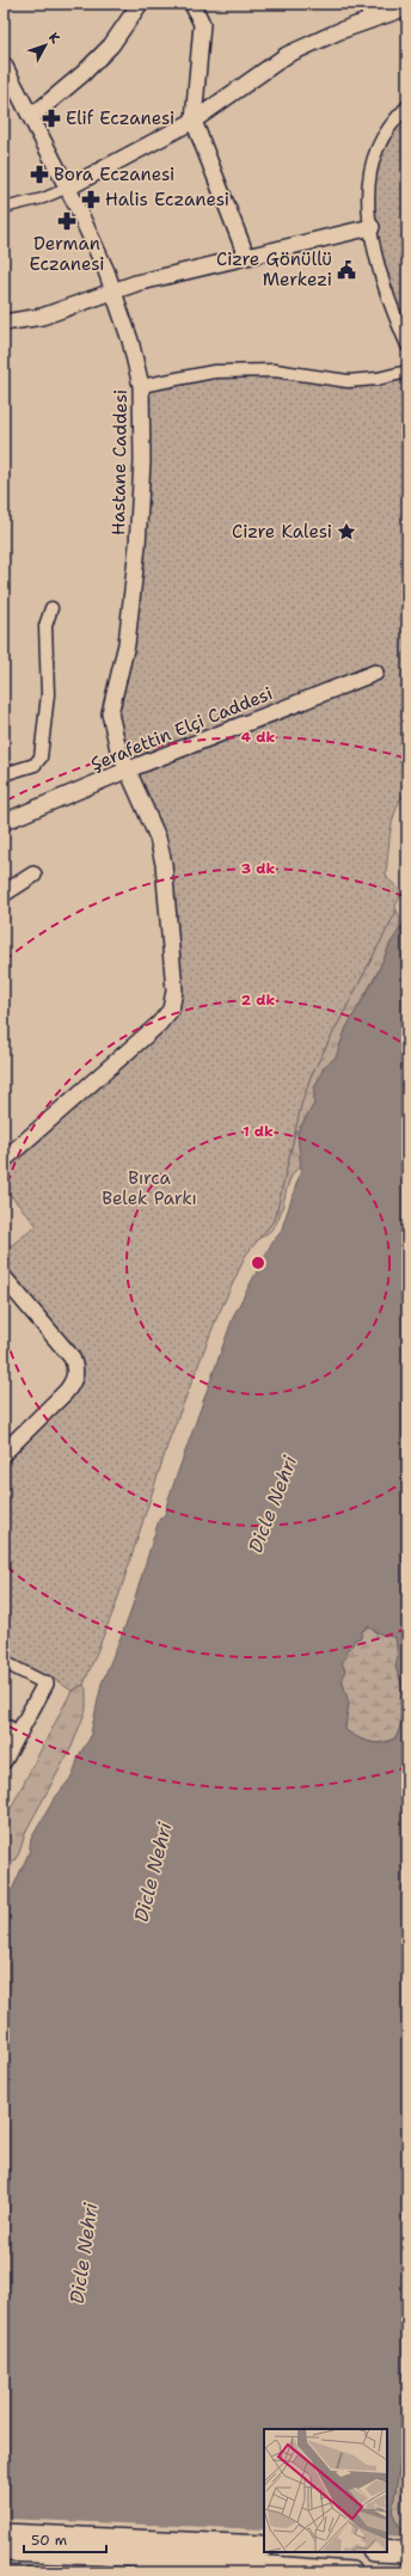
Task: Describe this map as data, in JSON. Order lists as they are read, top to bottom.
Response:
{
  "streets": {
    "street": ["Hastane Caddesi", "Şerafettin Elçi Caddesi"]
  },
  "crossings": [
    ["Hastane Caddesi", "Şerafettin Elçi Caddesi"]
  ],
  "water": ["Dicle Nehri"],
  "parks": ["Bırca Belek Parkı"],
  "places": {
    "pharmacy": [
      "Elif Eczanesi",
      "Bora Eczanesi",
      "Halis Eczanesi",
      "Derman Eczanesi"
    ],
    "public building": ["Cizre Gönüllü Merkezi"],
    "place": ["Cizre Kalesi"]
  },
  "scale_bar": "50 m",
  "north": "top right",
  "rings": [
    "4 dk",
    "3 dk",
    "2 dk",
    "1 dk"
  ]
}
